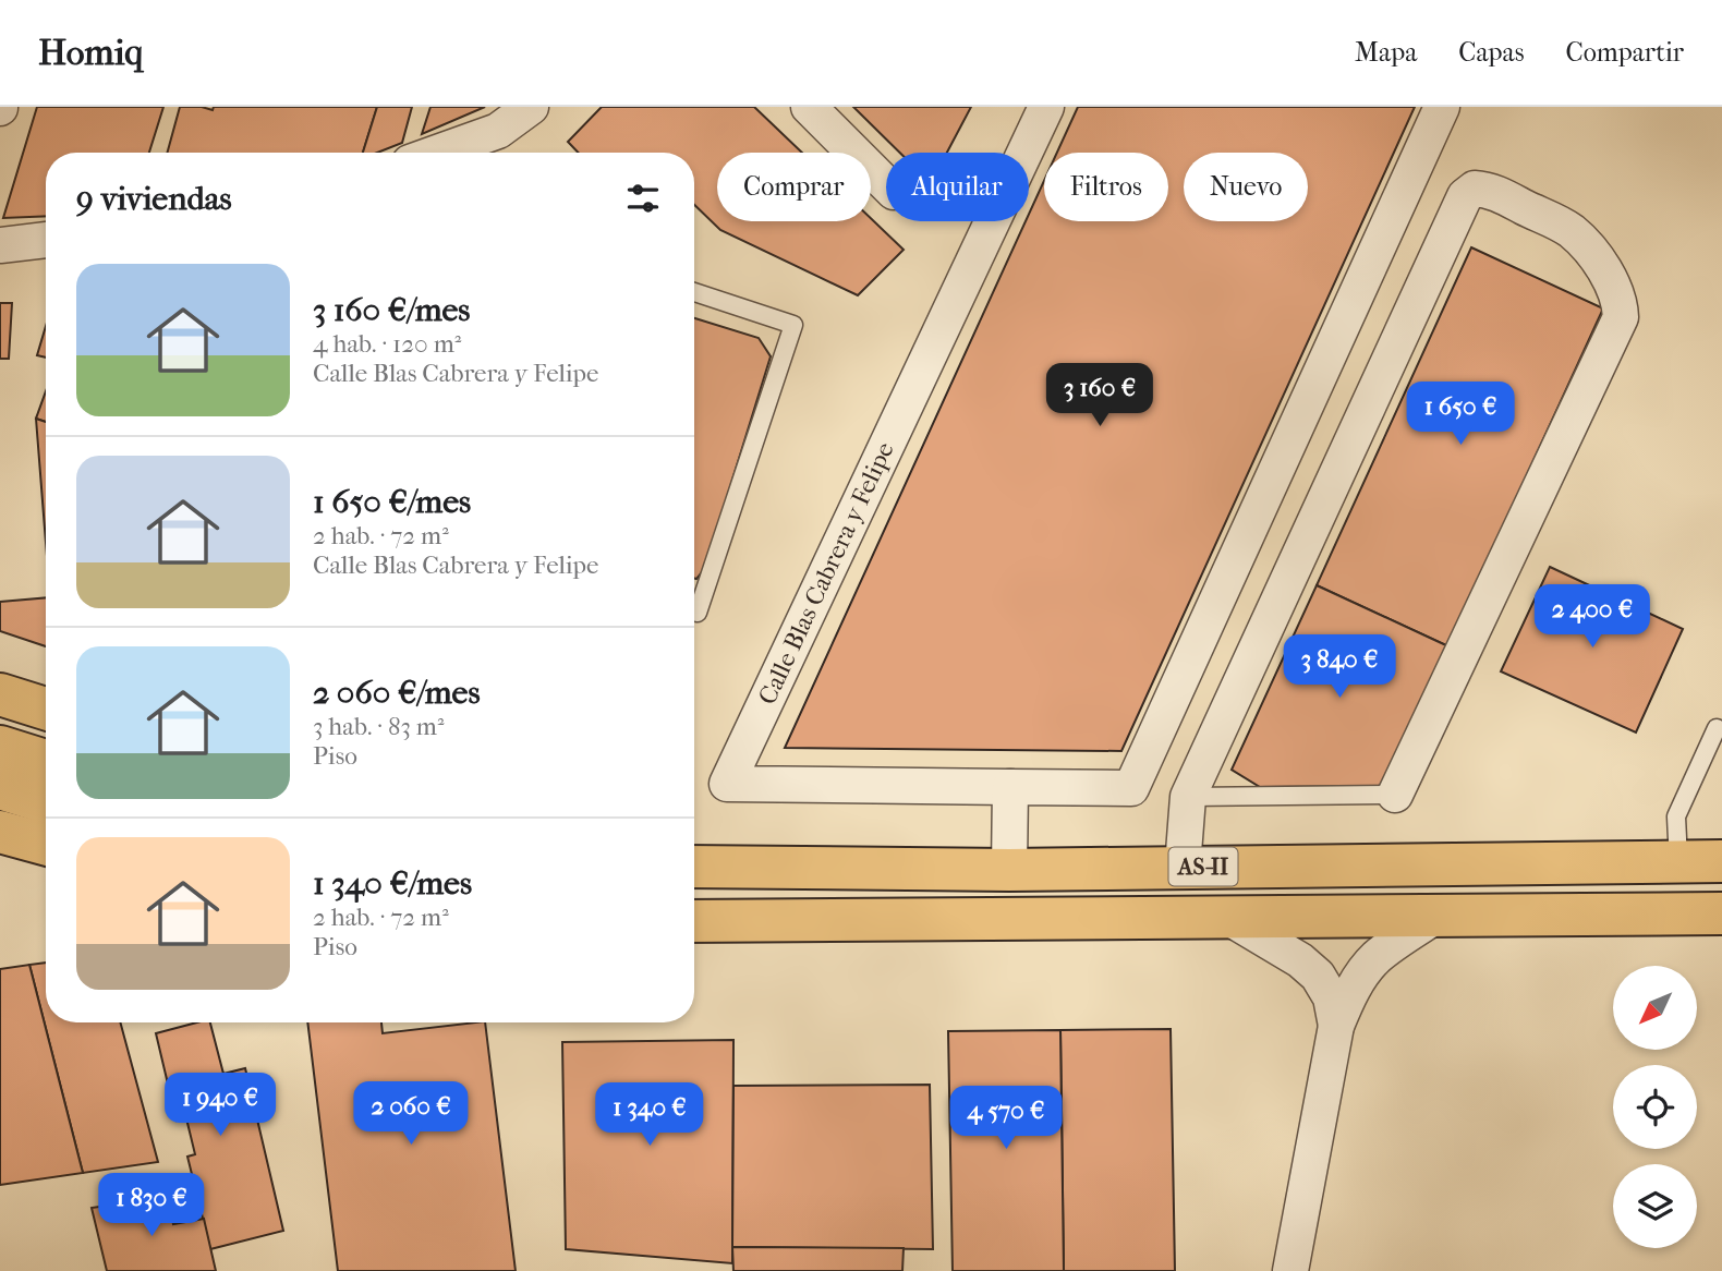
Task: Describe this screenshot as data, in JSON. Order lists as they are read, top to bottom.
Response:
{
  "streets": {
    "highway": ["AS-II"],
    "street": ["Calle Blas Cabrera y Felipe"]
  },
  "north": "bottom left",
  "page": {
    "header": "Homiq",
    "nav": ["Mapa", "Capas", "Compartir"],
    "chip": [
      "Comprar",
      "Alquilar",
      "Filtros",
      "Nuevo"
    ],
    "heading": "9 viviendas",
    "list": [
      {
        "name": "3 160 €/mes",
        "note": "4 hab. · 120 m² · Calle Blas Cabrera y Felipe"
      },
      {
        "name": "1 650 €/mes",
        "note": "2 hab. · 72 m² · Calle Blas Cabrera y Felipe"
      },
      {
        "name": "2 060 €/mes",
        "note": "3 hab. · 83 m² · Piso"
      },
      {
        "name": "1 340 €/mes",
        "note": "2 hab. · 72 m² · Piso"
      }
    ],
    "price": [
      "3 160 €",
      "1 650 €",
      "2 400 €",
      "3 840 €",
      "1 940 €",
      "2 060 €",
      "1 340 €",
      "4 570 €",
      "1 830 €"
    ]
  }
}
